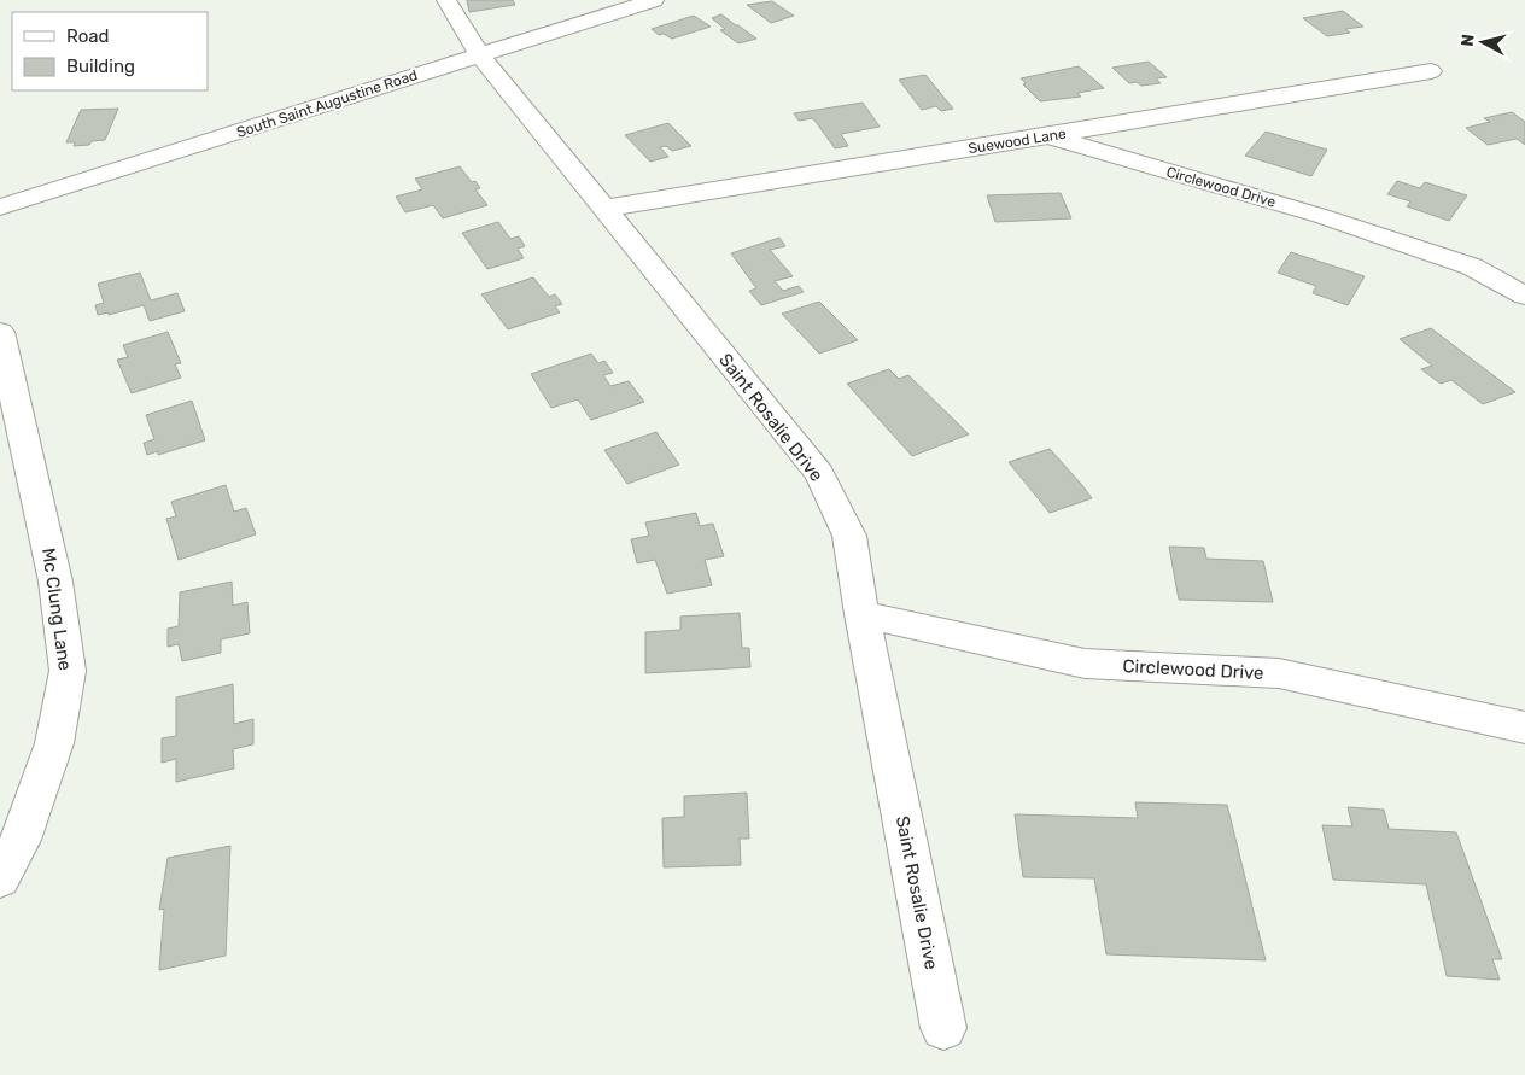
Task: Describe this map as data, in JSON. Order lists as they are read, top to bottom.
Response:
{
  "streets": {
    "street": [
      "South Saint Augustine Road",
      "Suewood Lane",
      "Circlewood Drive",
      "Saint Rosalie Drive",
      "Mc Clung Lane"
    ]
  },
  "crossings": [
    ["South Saint Augustine Road", "Saint Rosalie Drive"],
    ["Suewood Lane", "Circlewood Drive"],
    ["Suewood Lane", "Saint Rosalie Drive"],
    ["Circlewood Drive", "Saint Rosalie Drive"]
  ],
  "legend": ["Road", "Building"],
  "north": "left"
}
